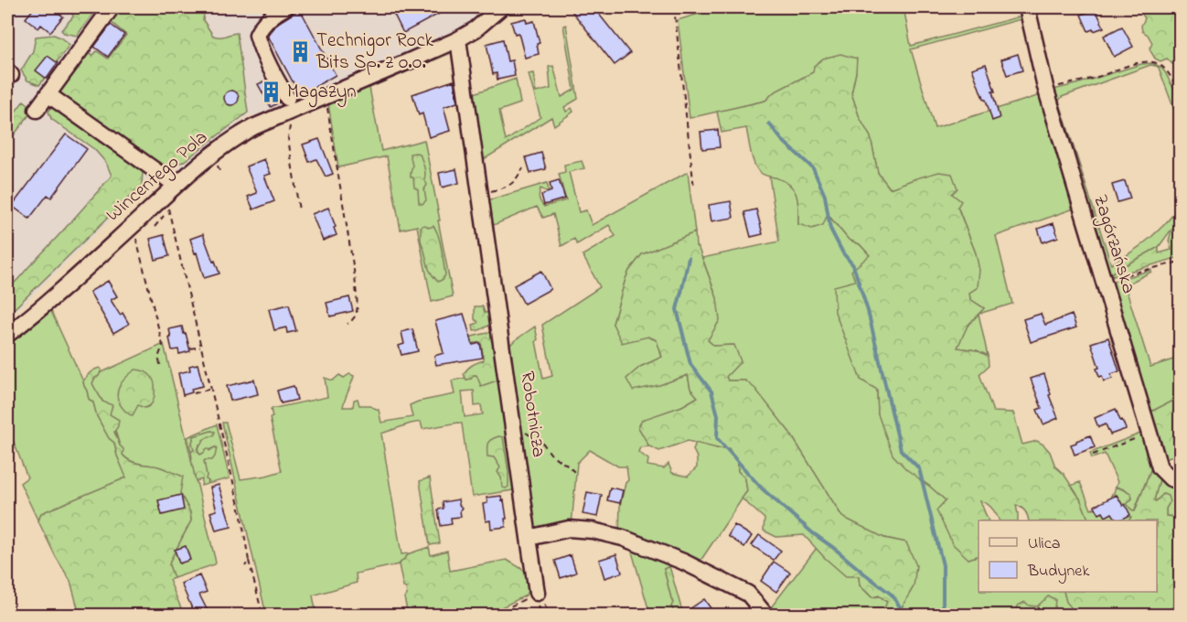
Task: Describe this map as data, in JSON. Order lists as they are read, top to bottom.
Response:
{
  "streets": {
    "street": ["Wincentego Pola", "Zagórzańska", "Robotnicza"]
  },
  "crossings": [
    ["Wincentego Pola", "Robotnicza"]
  ],
  "places": {
    "building": ["Technigor Rock Bits Sp. z o.o.", "Magazyn"]
  },
  "legend": ["Ulica", "Budynek"]
}
